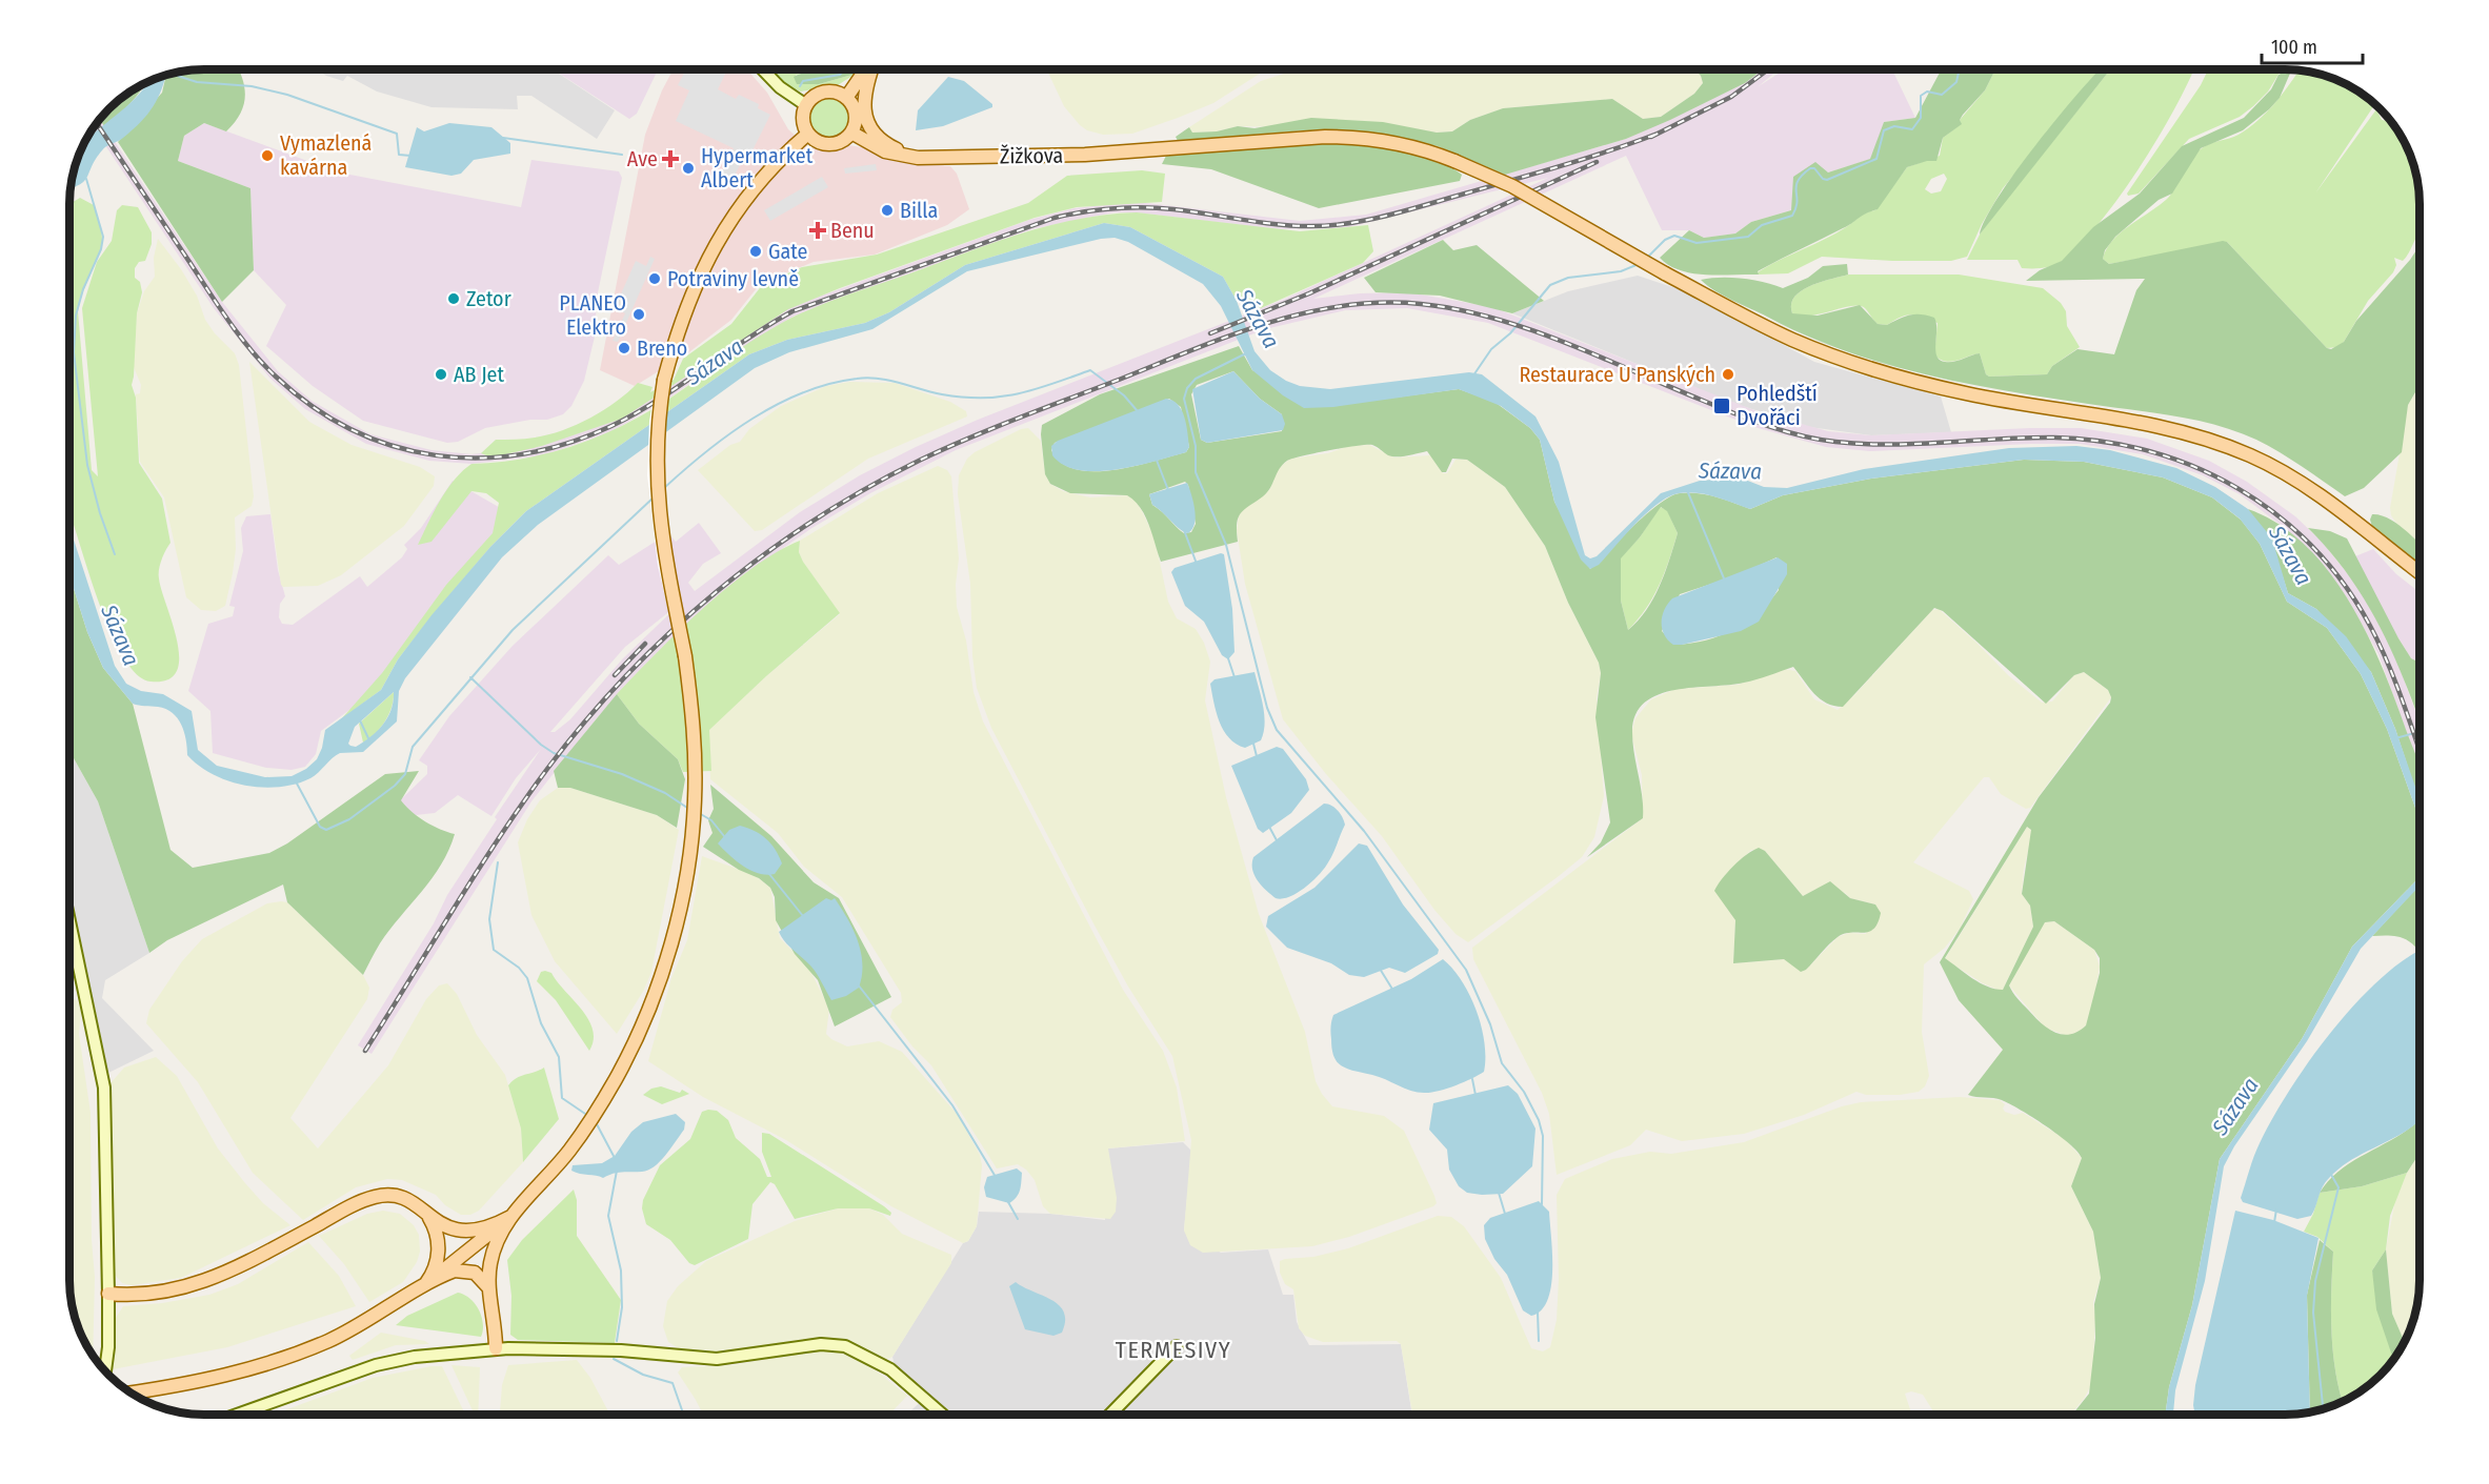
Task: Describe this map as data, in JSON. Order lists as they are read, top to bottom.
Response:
{
  "streets": {
    "main road": ["Žižkova"]
  },
  "districts": ["TERMESIVY"],
  "water": ["Sázava"],
  "places": {
    "other": [
      "Vymazlená kavárna",
      "Hypermarket Albert",
      "Billa",
      "Gate",
      "Potraviny levně",
      "Zetor",
      "PLANEO Elektro",
      "Breno",
      "AB Jet",
      "Restaurace U Panských"
    ],
    "health": ["Ave", "Benu"],
    "transit": ["Pohledští Dvořáci"]
  },
  "scale_bar": "100 m"
}
